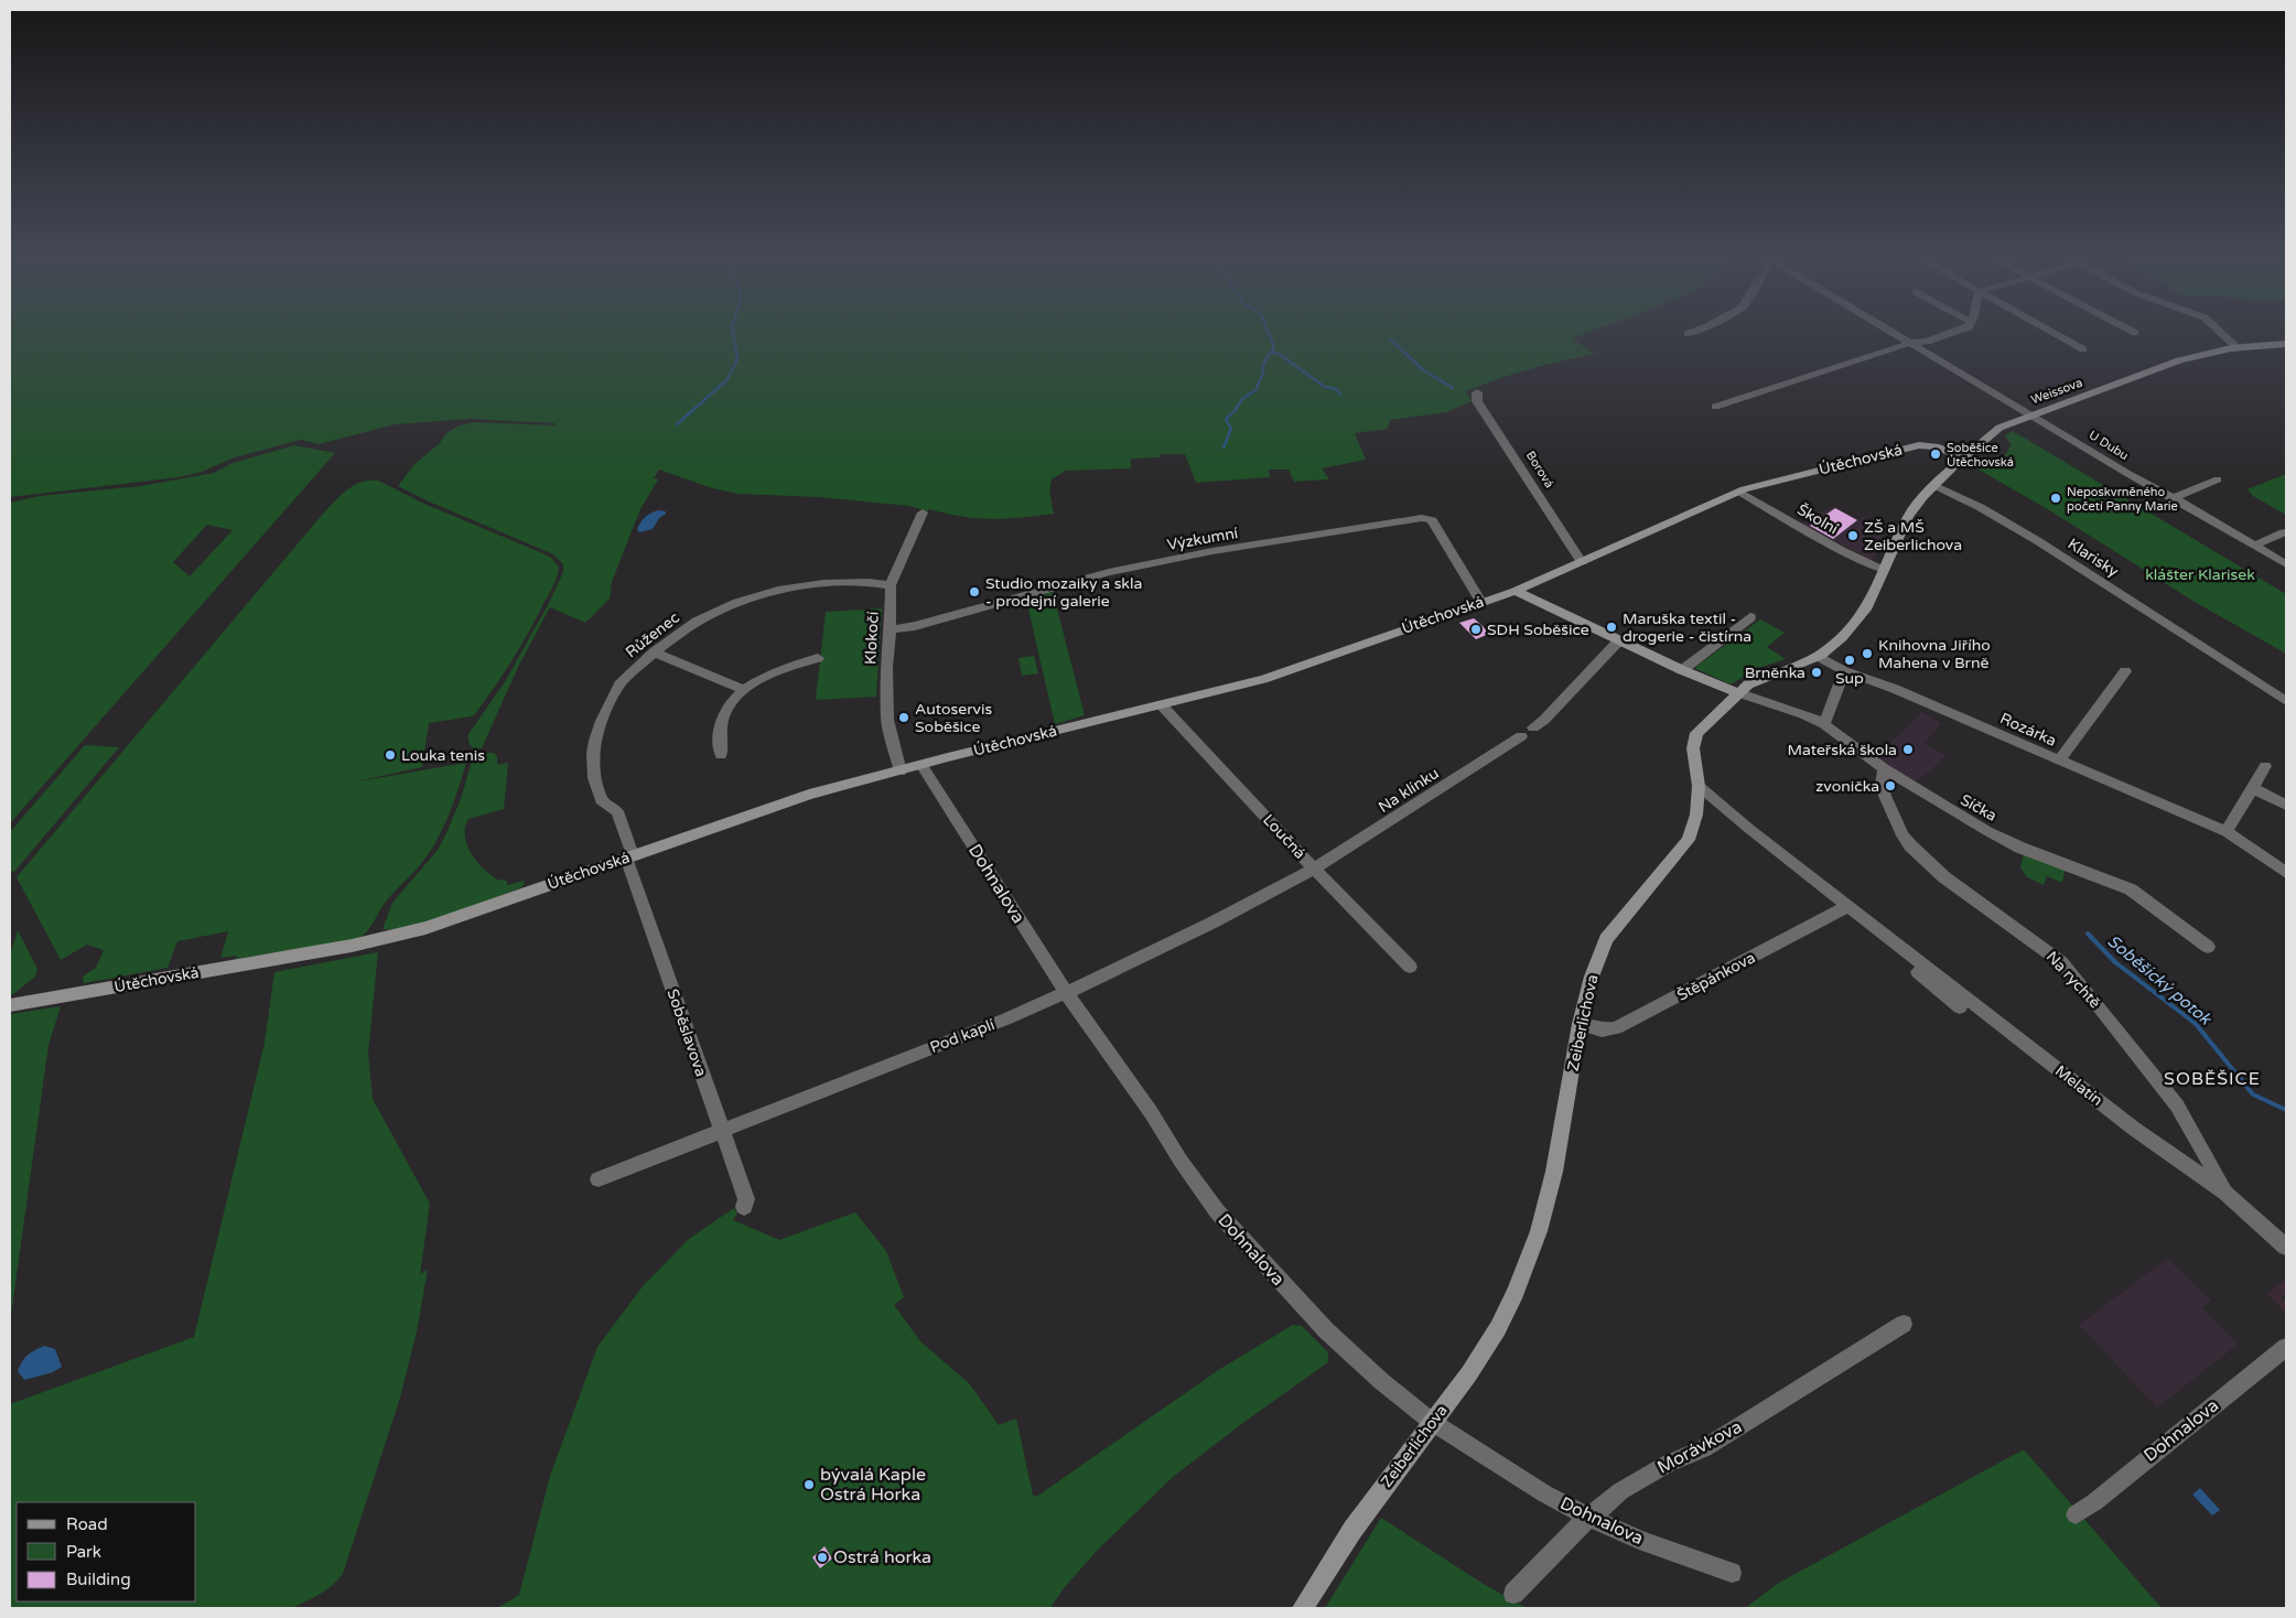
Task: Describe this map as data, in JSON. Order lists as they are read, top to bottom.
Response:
{
  "streets": {
    "street": [
      "Weissova",
      "U Dubu",
      "Útěchovská",
      "Borová",
      "Školní",
      "Výzkumní",
      "Klarisky",
      "Růženec",
      "Klokočí",
      "Rozárka",
      "Na klínku",
      "Síčka",
      "Loučná",
      "Dohnalova",
      "Štěpánkova",
      "Na rychtě",
      "Zeiberlichova",
      "Soběslavova",
      "Pod kaplí",
      "Melatín",
      "Morávkova"
    ]
  },
  "crossings": [
    ["Weissova", "U Dubu"],
    ["Weissova", "Zeiberlichova"],
    ["Útěchovská", "Borová"],
    ["Útěchovská", "Školní"],
    ["Útěchovská", "Výzkumní"],
    ["Útěchovská", "Růženec"],
    ["Útěchovská", "Klokočí"],
    ["Útěchovská", "Loučná"],
    ["Útěchovská", "Dohnalova"],
    ["Útěchovská", "Zeiberlichova"],
    ["Útěchovská", "Soběslavova"],
    ["Školní", "Zeiberlichova"],
    ["Výzkumní", "Klokočí"],
    ["Klarisky", "Zeiberlichova"],
    ["Růženec", "Klokočí"],
    ["Růženec", "Soběslavova"],
    ["Rozárka", "Zeiberlichova"],
    ["Na klínku", "Loučná"],
    ["Na klínku", "Pod kaplí"],
    ["Síčka", "Na rychtě"],
    ["Síčka", "Zeiberlichova"],
    ["Loučná", "Pod kaplí"],
    ["Dohnalova", "Zeiberlichova"],
    ["Dohnalova", "Pod kaplí"],
    ["Dohnalova", "Morávkova"],
    ["Štěpánkova", "Zeiberlichova"],
    ["Štěpánkova", "Melatín"],
    ["Na rychtě", "Melatín"],
    ["Zeiberlichova", "Melatín"],
    ["Soběslavova", "Pod kaplí"]
  ],
  "districts": ["SOBĚŠICE"],
  "water": ["Soběšický potok"],
  "parks": ["klášter Klarisek"],
  "places": [
    "Soběšice Útěchovská",
    "Neposkvrněného početí Panny Marie",
    "ZŠ a MŠ Zeiberlichova",
    "Studio mozaiky a skla - prodejní galerie",
    "Maruška textil - drogerie - čistírna",
    "SDH Soběšice",
    "Knihovna Jiřího Mahena v Brně",
    "Sup",
    "Brněnka",
    "Autoservis Soběšice",
    "Mateřská škola",
    "Louka tenis",
    "zvonička",
    "bývalá Kaple Ostrá Horka",
    "Ostrá horka"
  ],
  "legend": ["Road", "Park", "Building"]
}
